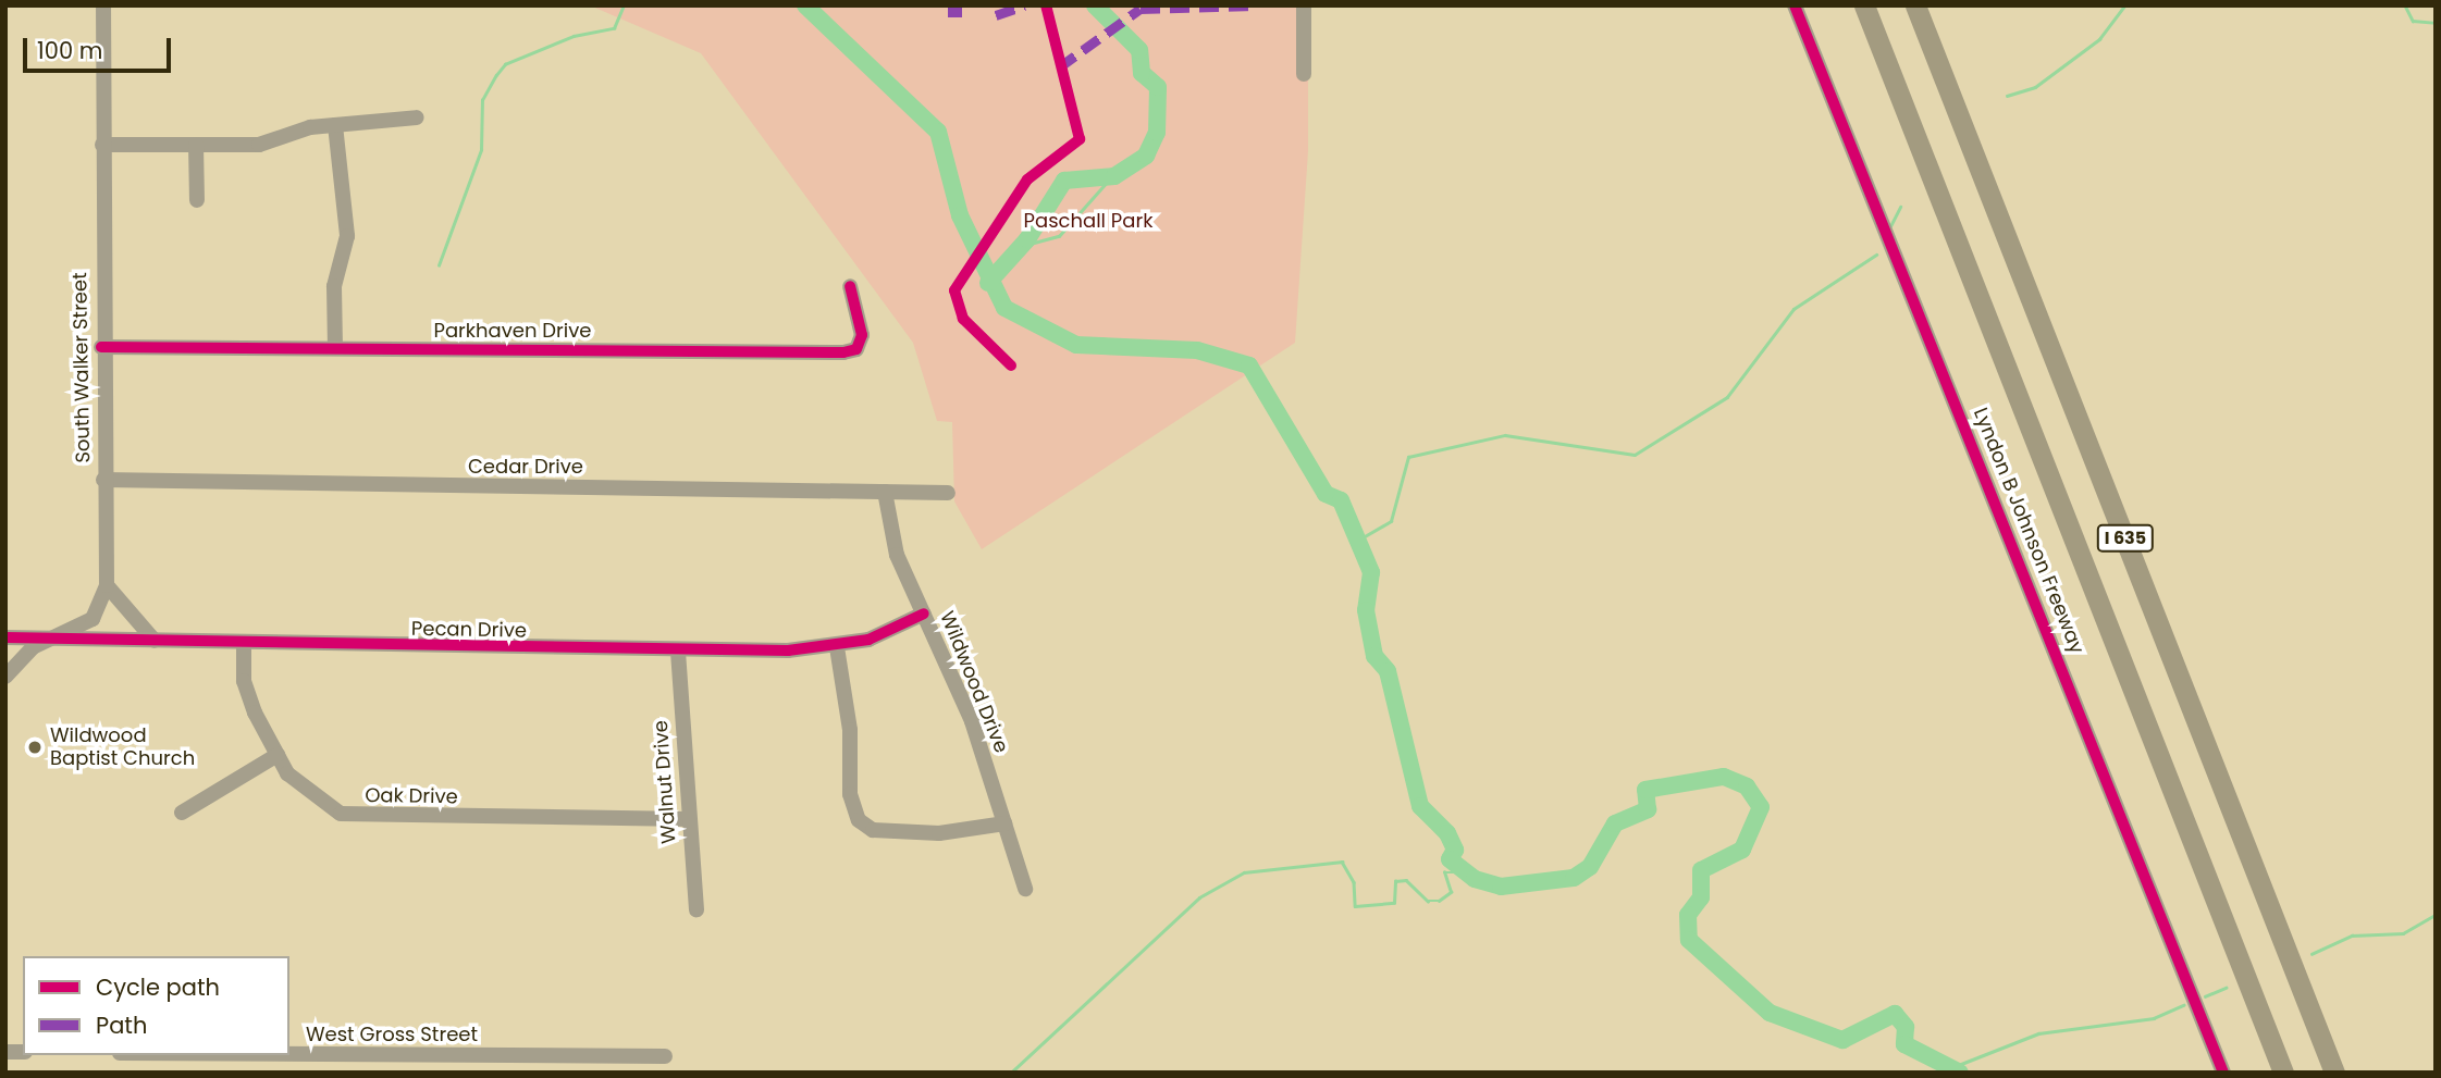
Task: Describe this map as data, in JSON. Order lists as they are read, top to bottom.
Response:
{
  "streets": {
    "highway": ["Lyndon B Johnson Freeway", "I 635"],
    "street": [
      "Parkhaven Drive",
      "South Walker Street",
      "Cedar Drive",
      "Pecan Drive",
      "Wildwood Drive",
      "Walnut Drive",
      "Oak Drive",
      "West Gross Street"
    ]
  },
  "crossings": [
    ["Parkhaven Drive", "South Walker Street"],
    ["South Walker Street", "Cedar Drive"],
    ["South Walker Street", "Pecan Drive"],
    ["Cedar Drive", "Wildwood Drive"],
    ["Pecan Drive", "Wildwood Drive"],
    ["Pecan Drive", "Walnut Drive"],
    ["Pecan Drive", "Oak Drive"],
    ["Walnut Drive", "Oak Drive"]
  ],
  "parks": ["Paschall Park"],
  "places": ["Wildwood Baptist Church"],
  "legend": ["Cycle path", "Path"],
  "scale_bar": "100 m"
}
